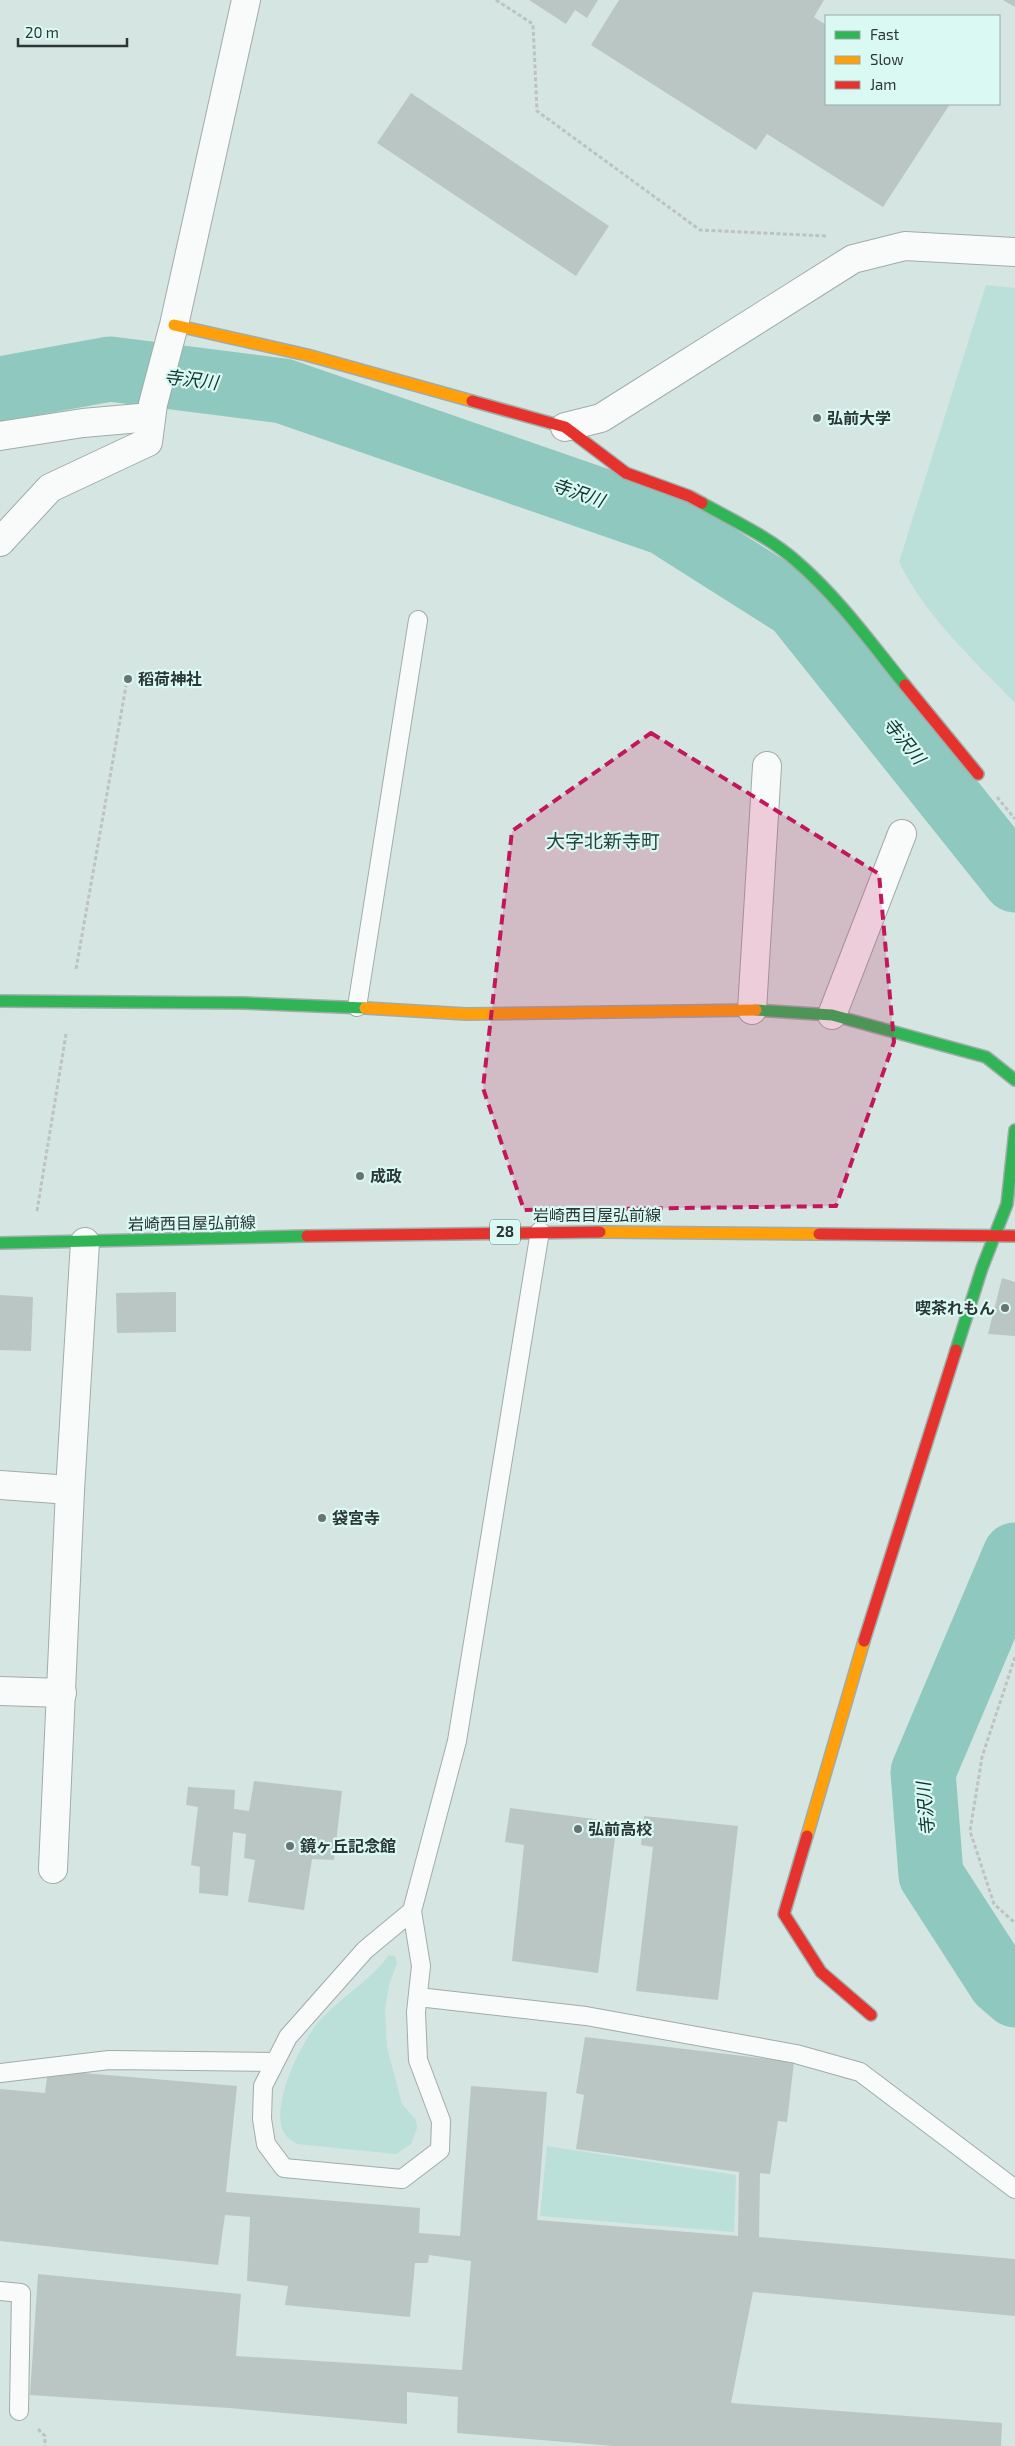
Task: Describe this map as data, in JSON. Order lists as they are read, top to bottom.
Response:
{
  "streets": {
    "street": ["岩崎西目屋弘前線", "28"]
  },
  "districts": ["大字北新寺町"],
  "water": ["寺沢川"],
  "places": [
    "弘前大学",
    "稻荷神社",
    "成政",
    "喫茶れもん",
    "袋宮寺",
    "弘前高校",
    "鏡ヶ丘記念館"
  ],
  "legend": ["Fast", "Slow", "Jam"],
  "scale_bar": "20 m"
}
